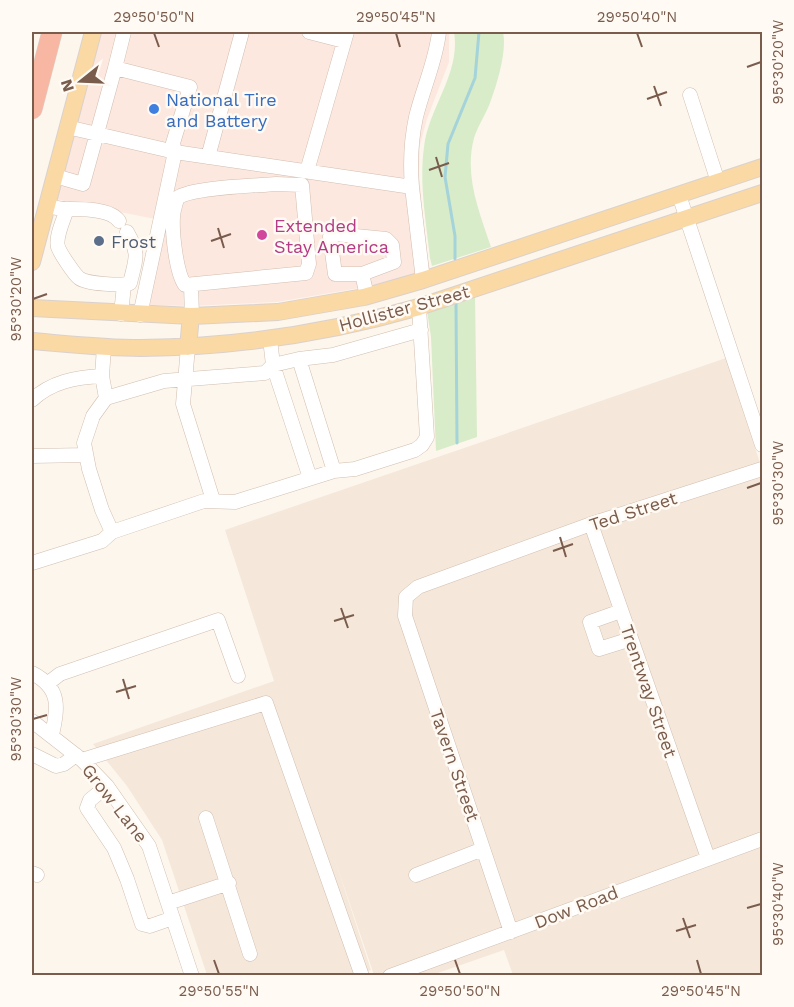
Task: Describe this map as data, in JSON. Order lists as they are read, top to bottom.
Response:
{
  "streets": {
    "main road": ["Hollister Street"],
    "street": [
      "Ted Street",
      "Trentway Street",
      "Tavern Street",
      "Grow Lane",
      "Dow Road"
    ]
  },
  "crossings": [
    ["Ted Street", "Trentway Street"],
    ["Ted Street", "Tavern Street"],
    ["Trentway Street", "Dow Road"],
    ["Tavern Street", "Dow Road"]
  ],
  "places": ["National Tire and Battery", "Extended Stay America", "Frost"],
  "north": "left",
  "coordinates": [
    "29°50'50\"N",
    "29°50'45\"N",
    "29°50'40\"N",
    "95°30'20\"W",
    "95°30'30\"W",
    "95°30'40\"W",
    "29°50'55\"N"
  ]
}
